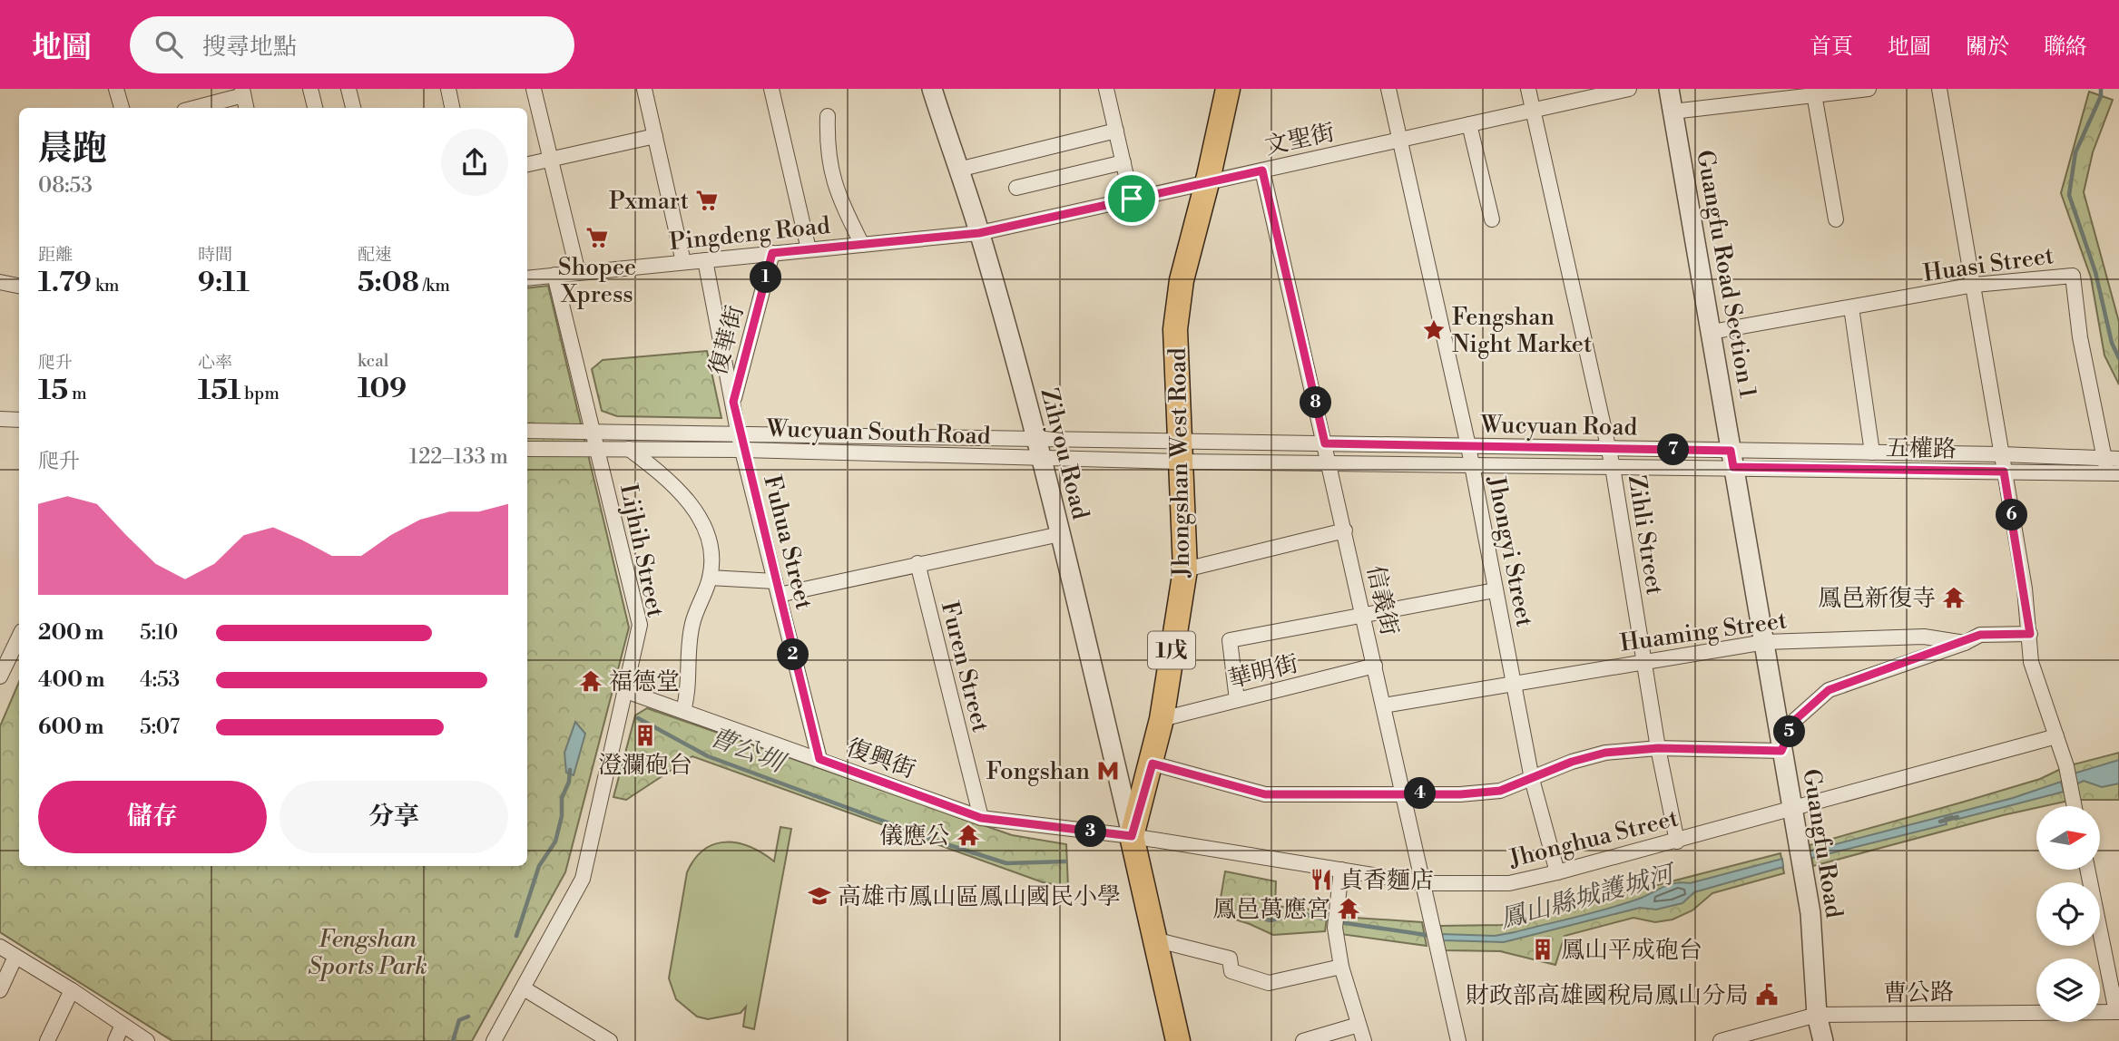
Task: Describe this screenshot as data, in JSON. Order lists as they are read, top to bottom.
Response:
{
  "streets": {
    "main road": ["Jhongshan West Road", "1戊"],
    "street": [
      "文聖街",
      "Pingdeng Road",
      "Huasi Street",
      "Guangfu Road Section 1",
      "復華街",
      "Wucyuan Road",
      "Wucyuan South Road",
      "五權路",
      "Zihyou Road",
      "Zihli Street",
      "Fuhua Street",
      "Lijhih Street",
      "Jhongyi Street",
      "信義街",
      "Huaming Street",
      "Furen Street",
      "華明街",
      "復興街",
      "Jhonghua Street",
      "Guangfu Road",
      "曹公路"
    ]
  },
  "crossings": [
    ["文聖街", "Pingdeng Road"],
    ["文聖街", "Zihyou Road"],
    ["文聖街", "Jhongshan West Road"],
    ["文聖街", "Zihli Street"],
    ["文聖街", "Jhongyi Street"],
    ["文聖街", "信義街"],
    ["Pingdeng Road", "復華街"],
    ["Pingdeng Road", "Zihyou Road"],
    ["Pingdeng Road", "Fuhua Street"],
    ["Pingdeng Road", "Lijhih Street"],
    ["Huasi Street", "Guangfu Road Section 1"],
    ["Huasi Street", "Wucyuan Road"],
    ["Huasi Street", "五權路"],
    ["Guangfu Road Section 1", "Wucyuan Road"],
    ["Guangfu Road Section 1", "五權路"],
    ["Guangfu Road Section 1", "Guangfu Road"],
    ["復華街", "Fuhua Street"],
    ["Wucyuan Road", "Wucyuan South Road"],
    ["Wucyuan Road", "五權路"],
    ["Wucyuan Road", "Zihyou Road"],
    ["Wucyuan Road", "Jhongshan West Road"],
    ["Wucyuan Road", "Zihli Street"],
    ["Wucyuan Road", "Jhongyi Street"],
    ["Wucyuan Road", "信義街"],
    ["Wucyuan Road", "Guangfu Road"],
    ["Wucyuan South Road", "Zihyou Road"],
    ["Wucyuan South Road", "Fuhua Street"],
    ["Wucyuan South Road", "Lijhih Street"],
    ["五權路", "Guangfu Road"],
    ["Zihyou Road", "Jhongshan West Road"],
    ["Zihyou Road", "1戊"],
    ["Zihyou Road", "復興街"],
    ["Zihyou Road", "Jhonghua Street"],
    ["Jhongshan West Road", "1戊"],
    ["Jhongshan West Road", "華明街"],
    ["Jhongshan West Road", "復興街"],
    ["Jhongshan West Road", "Jhonghua Street"],
    ["Zihli Street", "Huaming Street"],
    ["Zihli Street", "Jhonghua Street"],
    ["Fuhua Street", "復興街"],
    ["Lijhih Street", "復興街"],
    ["Jhongyi Street", "Huaming Street"],
    ["Jhongyi Street", "Jhonghua Street"],
    ["信義街", "Huaming Street"],
    ["信義街", "華明街"],
    ["信義街", "Jhonghua Street"],
    ["Huaming Street", "Guangfu Road"],
    ["1戊", "復興街"],
    ["1戊", "Jhonghua Street"],
    ["Furen Street", "復興街"],
    ["復興街", "Jhonghua Street"],
    ["Jhonghua Street", "Guangfu Road"],
    ["Guangfu Road", "曹公路"]
  ],
  "water": ["曹公圳", "鳳山縣城護城河"],
  "parks": ["Fengshan Sports Park"],
  "places": {
    "supermarket": ["Pxmart", "Shopee Xpress"],
    "place": ["Fengshan Night Market"],
    "temple": [
      "鳳邑新復寺",
      "福德堂",
      "儀應公",
      "鳳邑萬應宮"
    ],
    "building": ["澄瀾砲台", "鳳山平成砲台"],
    "metro station": ["Fongshan"],
    "restaurant": ["貞香麵店"],
    "school or university": ["高雄市鳳山區鳳山國民小學"],
    "public building": ["財政部高雄國稅局鳳山分局"]
  },
  "north": "right",
  "page": {
    "header": "地圖",
    "search": "搜尋地點",
    "nav": [
      "首頁",
      "地圖",
      "關於",
      "聯絡"
    ],
    "heading": ["晨跑", "08:53"],
    "stats": [
      ["距離", "1.79 km"],
      ["時間", "9:11"],
      ["配速", "5:08 /km"],
      ["爬升", "15 m"],
      ["心率", "151 bpm"],
      ["kcal", "109"]
    ],
    "pins": [
      "1",
      "8",
      "7",
      "6",
      "2",
      "5",
      "4",
      "3"
    ],
    "chart": ["爬升", "122–133 m"],
    "list": [
      {
        "name": "200 m",
        "note": "5:10"
      },
      {
        "name": "400 m",
        "note": "4:53"
      },
      {
        "name": "600 m",
        "note": "5:07"
      }
    ],
    "buttons": ["儲存", "分享"]
  }
}
